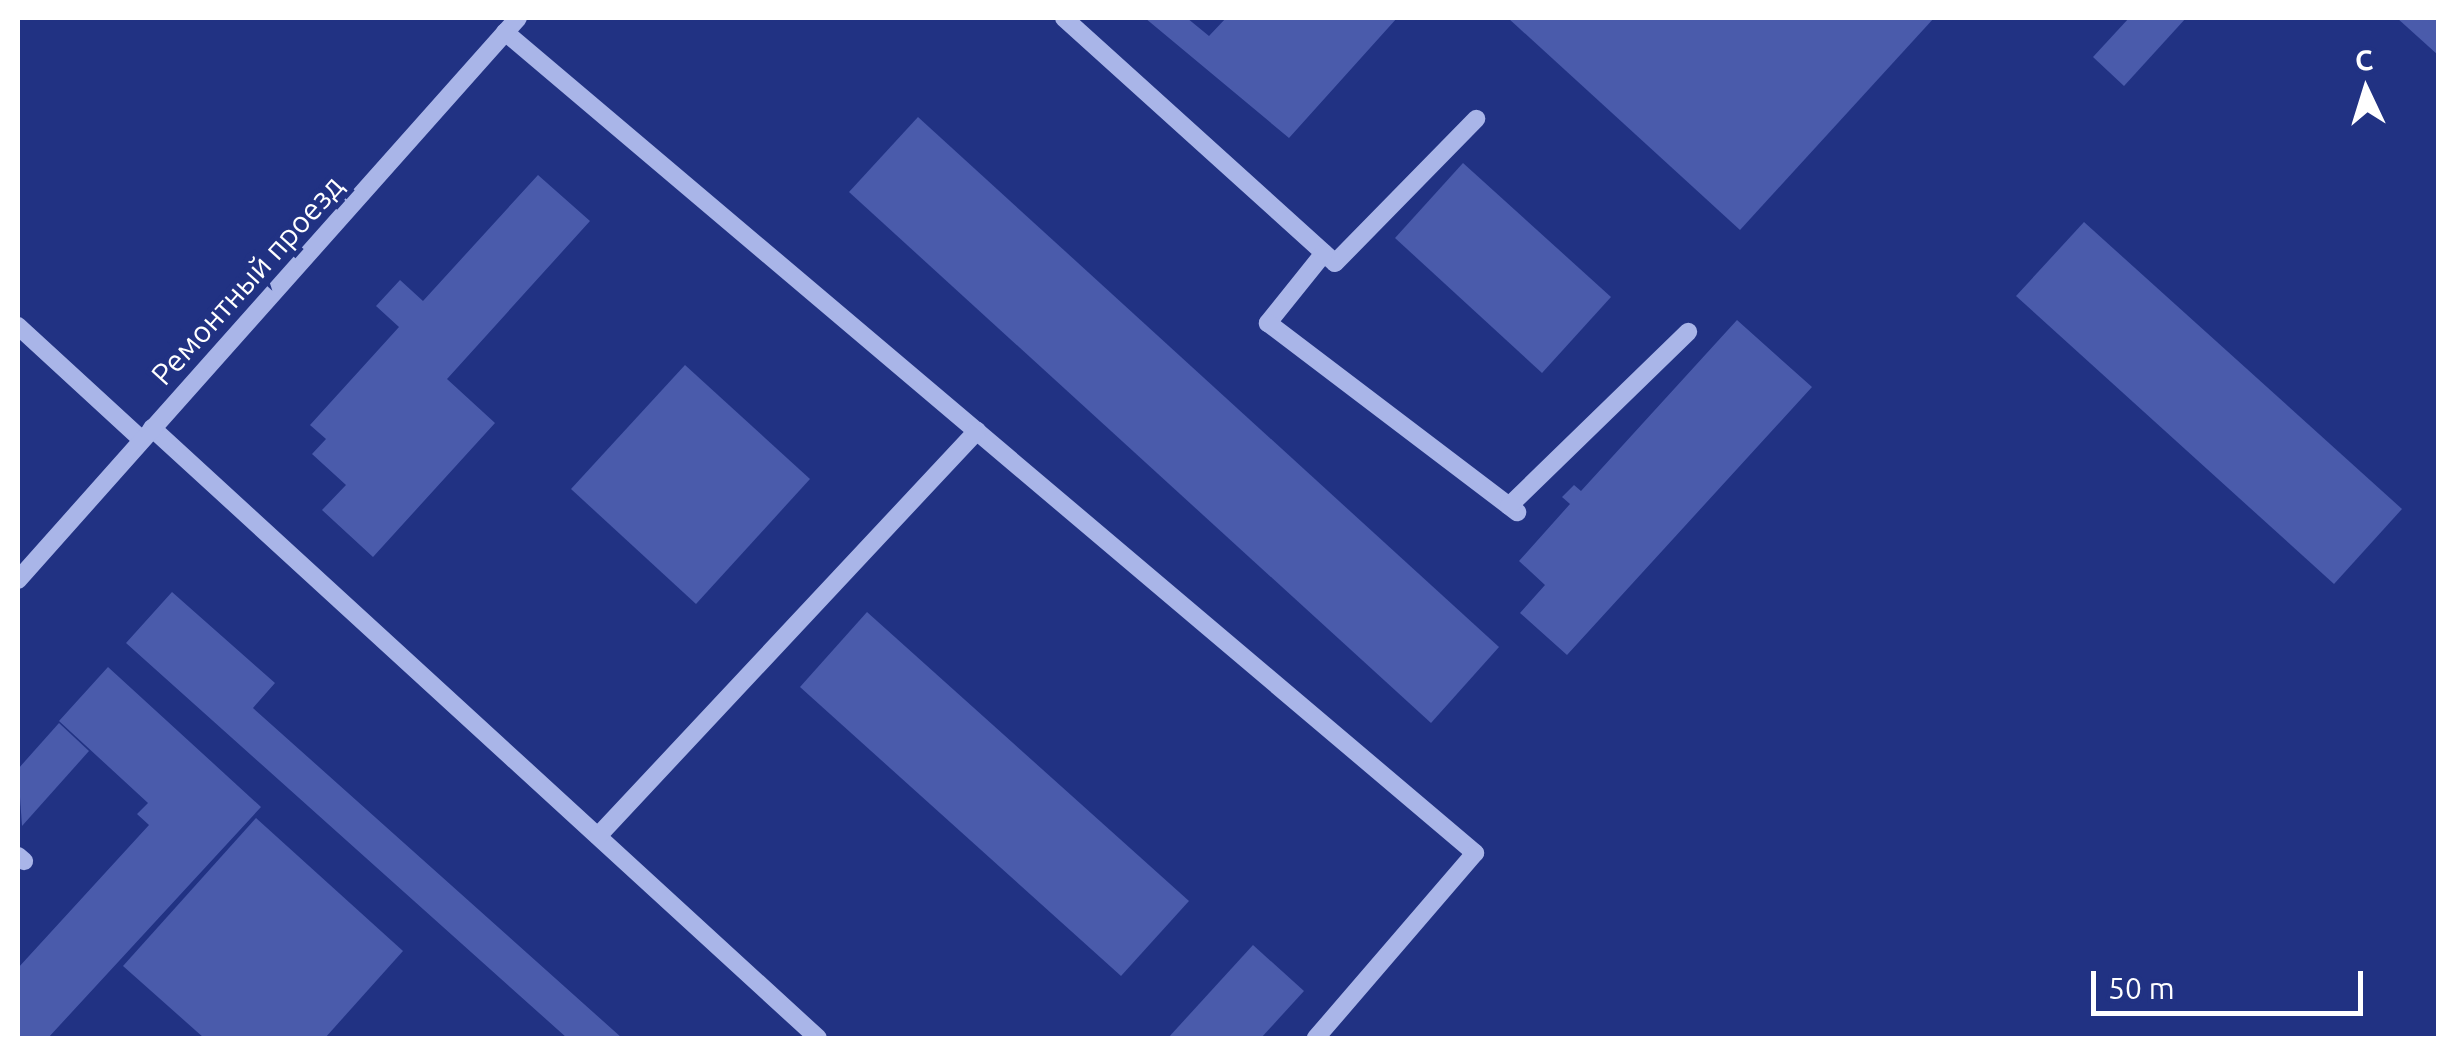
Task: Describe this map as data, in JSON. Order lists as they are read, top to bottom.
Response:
{
  "streets": {
    "street": ["Ремонтный проезд"]
  },
  "scale_bar": "50 m",
  "north": "top"
}
